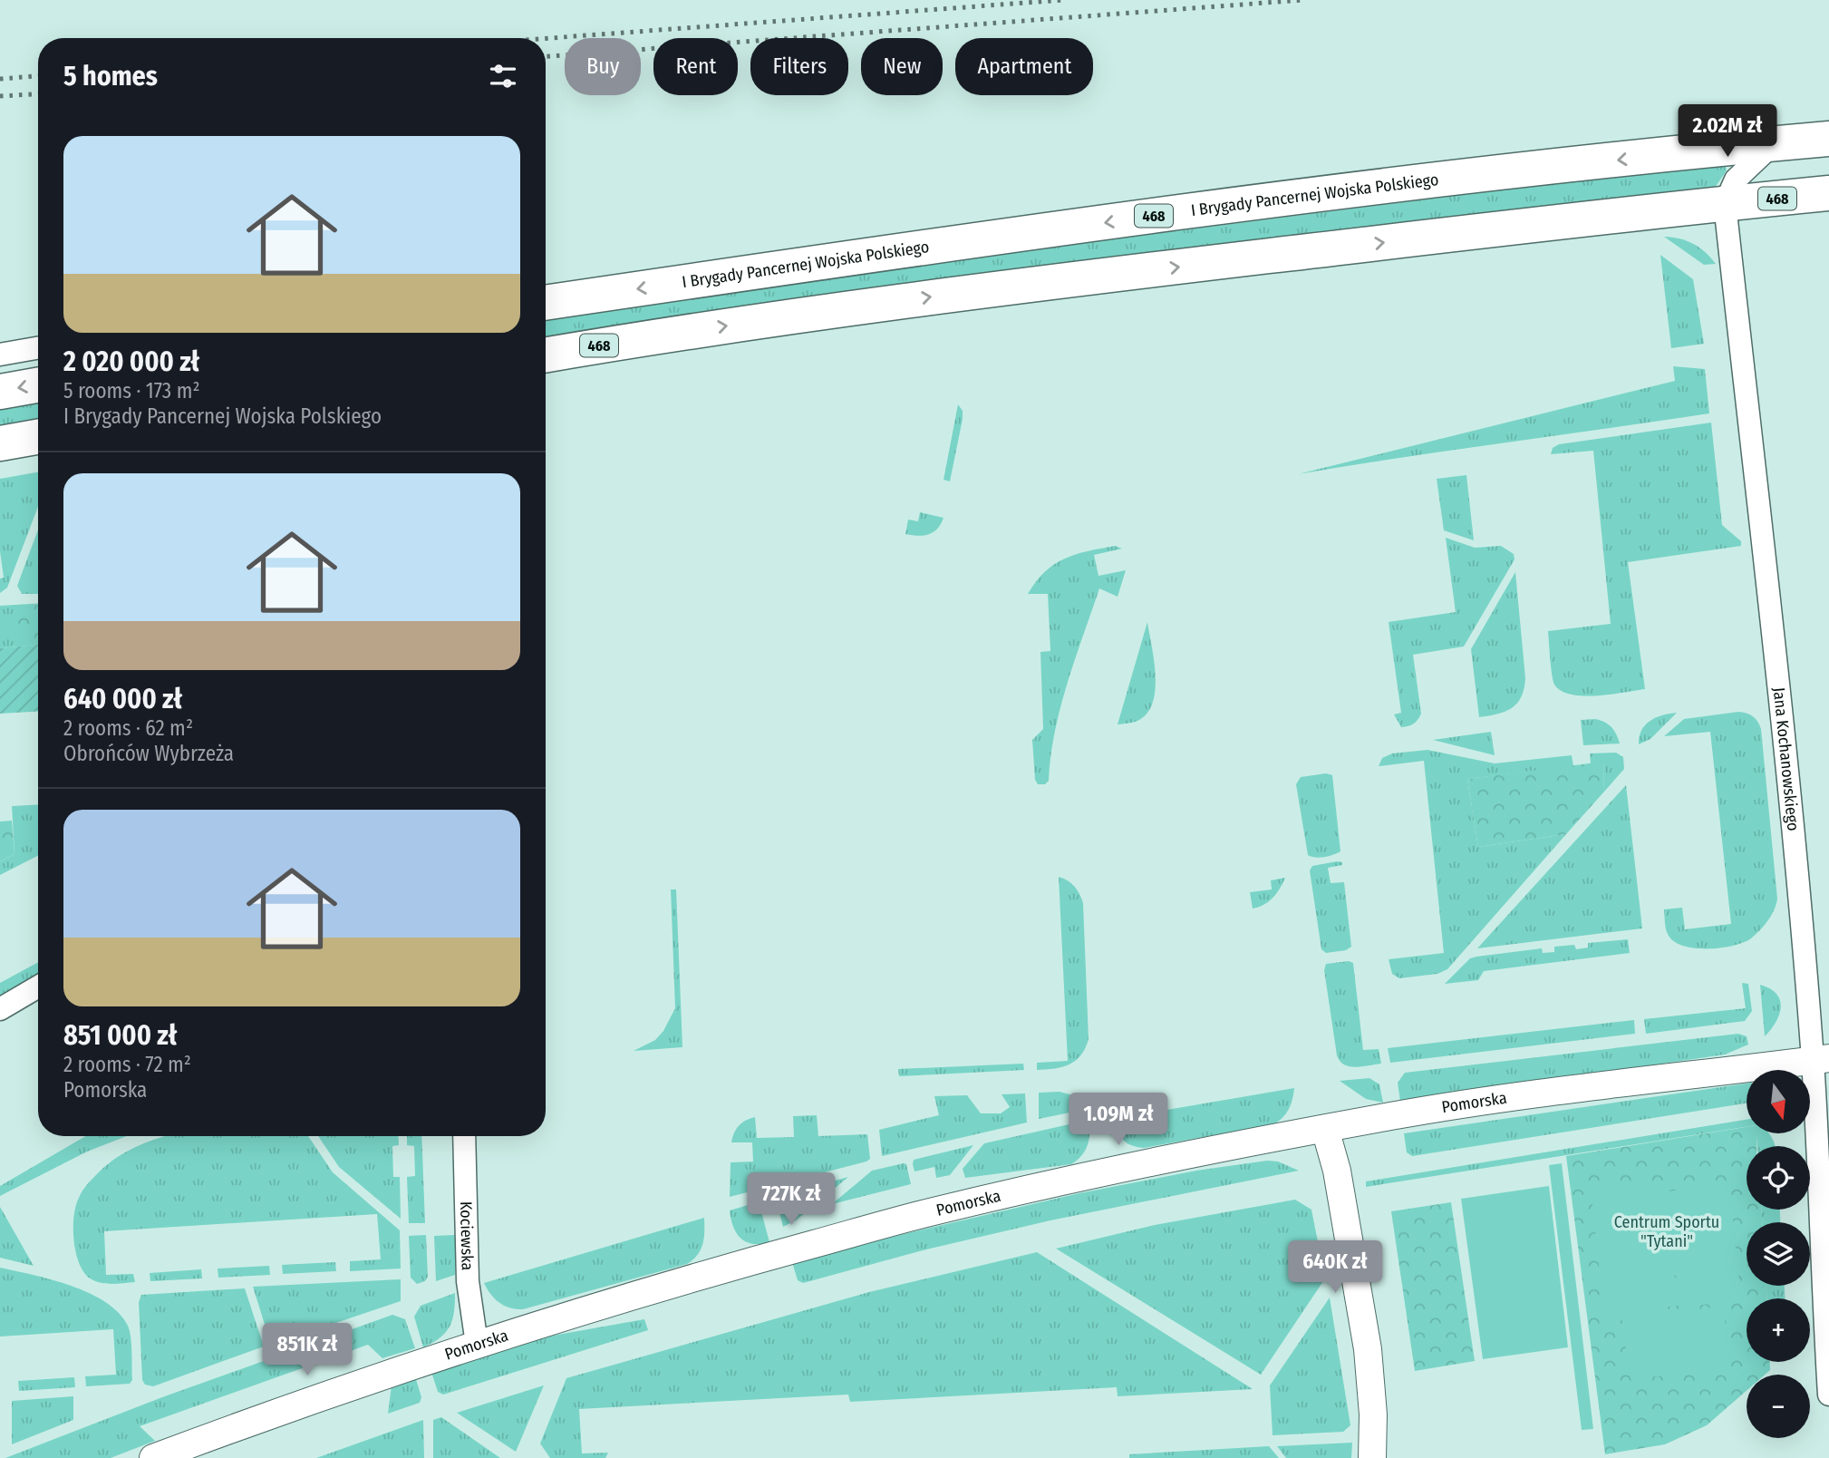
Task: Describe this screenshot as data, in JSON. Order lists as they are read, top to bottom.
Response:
{
  "streets": {
    "main road": ["I Brygady Pancernej Wojska Polskiego", "468"],
    "street": ["Jana Kochanowskiego", "Pomorska", "Kociewska"]
  },
  "crossings": [
    ["468", "Jana Kochanowskiego"],
    ["Jana Kochanowskiego", "Pomorska"],
    ["Pomorska", "Kociewska"]
  ],
  "parks": ["Centrum Sportu \"Tytani\""],
  "north": "bottom",
  "page": {
    "chip": [
      "Buy",
      "Rent",
      "Filters",
      "New",
      "Apartment"
    ],
    "heading": "5 homes",
    "price": [
      "2.02M zł",
      "1.09M zł",
      "727K zł",
      "640K zł",
      "851K zł"
    ],
    "list": [
      {
        "name": "2 020 000 zł",
        "note": "5 rooms · 173 m² · I Brygady Pancernej Wojska Polskiego"
      },
      {
        "name": "640 000 zł",
        "note": "2 rooms · 62 m² · Obrońców Wybrzeża"
      },
      {
        "name": "851 000 zł",
        "note": "2 rooms · 72 m² · Pomorska"
      }
    ],
    "map_buttons": ["+", "−"]
  }
}
